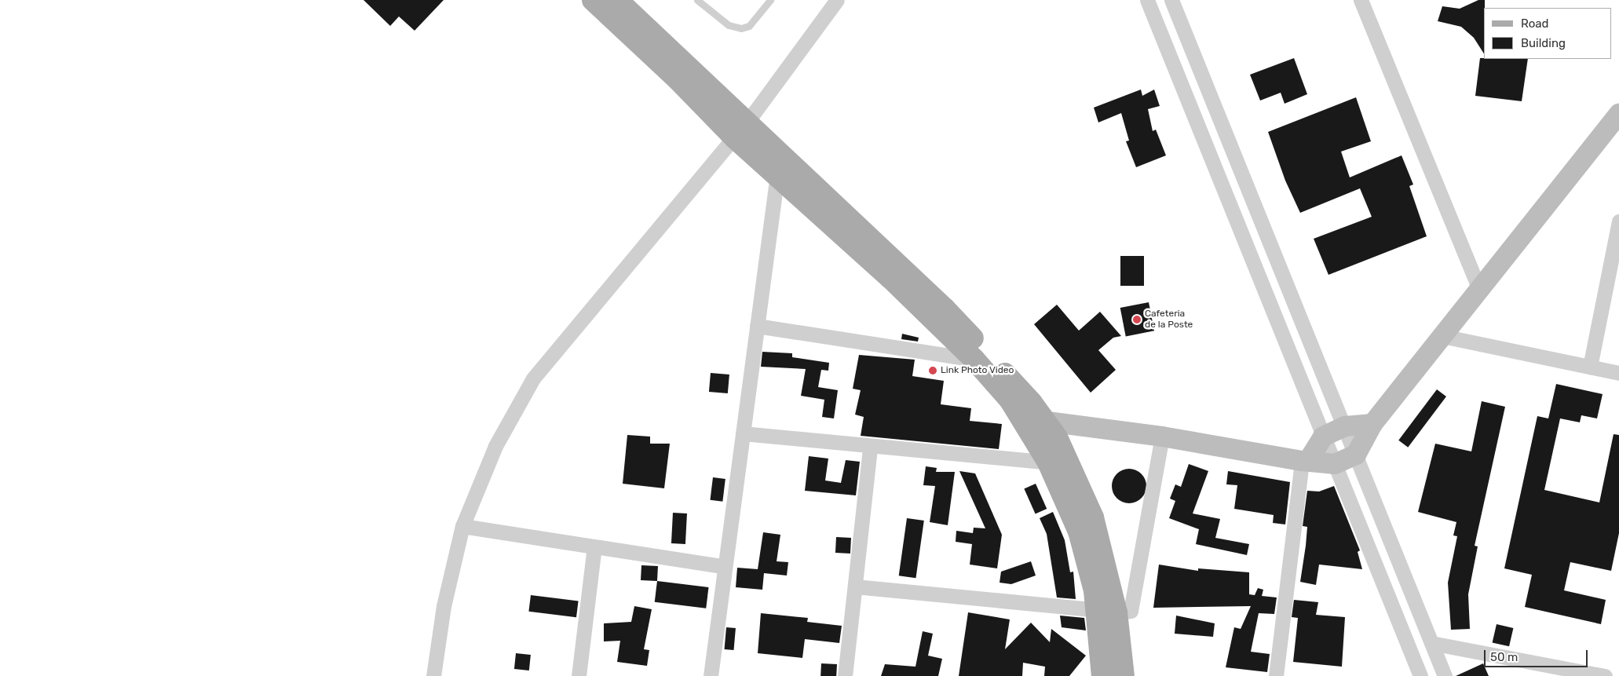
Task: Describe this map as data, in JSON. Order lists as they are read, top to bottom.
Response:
{
  "places": ["Cafeteria de la Poste", "Link Photo Video"],
  "legend": ["Road", "Building"],
  "scale_bar": "50 m"
}
